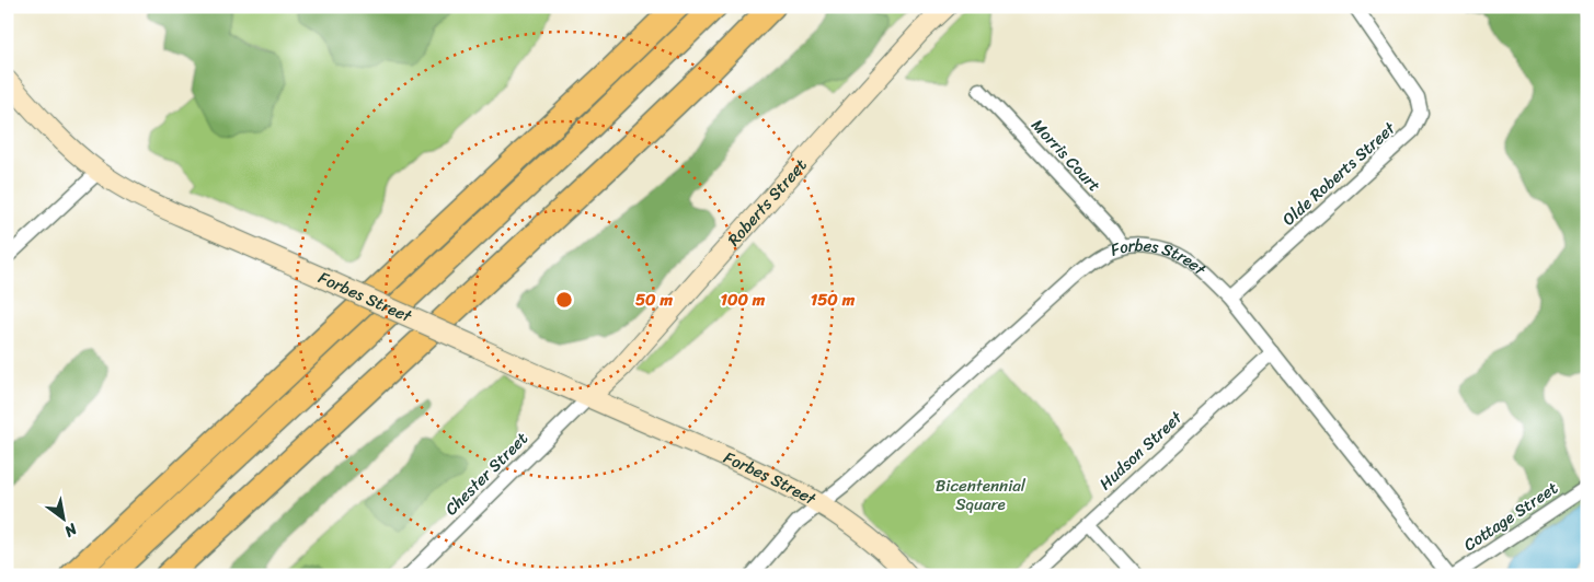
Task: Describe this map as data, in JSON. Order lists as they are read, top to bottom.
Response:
{
  "streets": {
    "main road": ["Roberts Street", "Forbes Street"],
    "street": [
      "Morris Court",
      "Olde Roberts Street",
      "Hudson Street",
      "Chester Street",
      "Cottage Street"
    ]
  },
  "crossings": [
    ["Morris Court", "Forbes Street"],
    ["Olde Roberts Street", "Forbes Street"],
    ["Roberts Street", "Forbes Street"],
    ["Roberts Street", "Chester Street"],
    ["Forbes Street", "Hudson Street"],
    ["Forbes Street", "Chester Street"]
  ],
  "parks": ["Bicentennial Square"],
  "north": "bottom right",
  "rings": ["50 m", "100 m", "150 m"]
}
